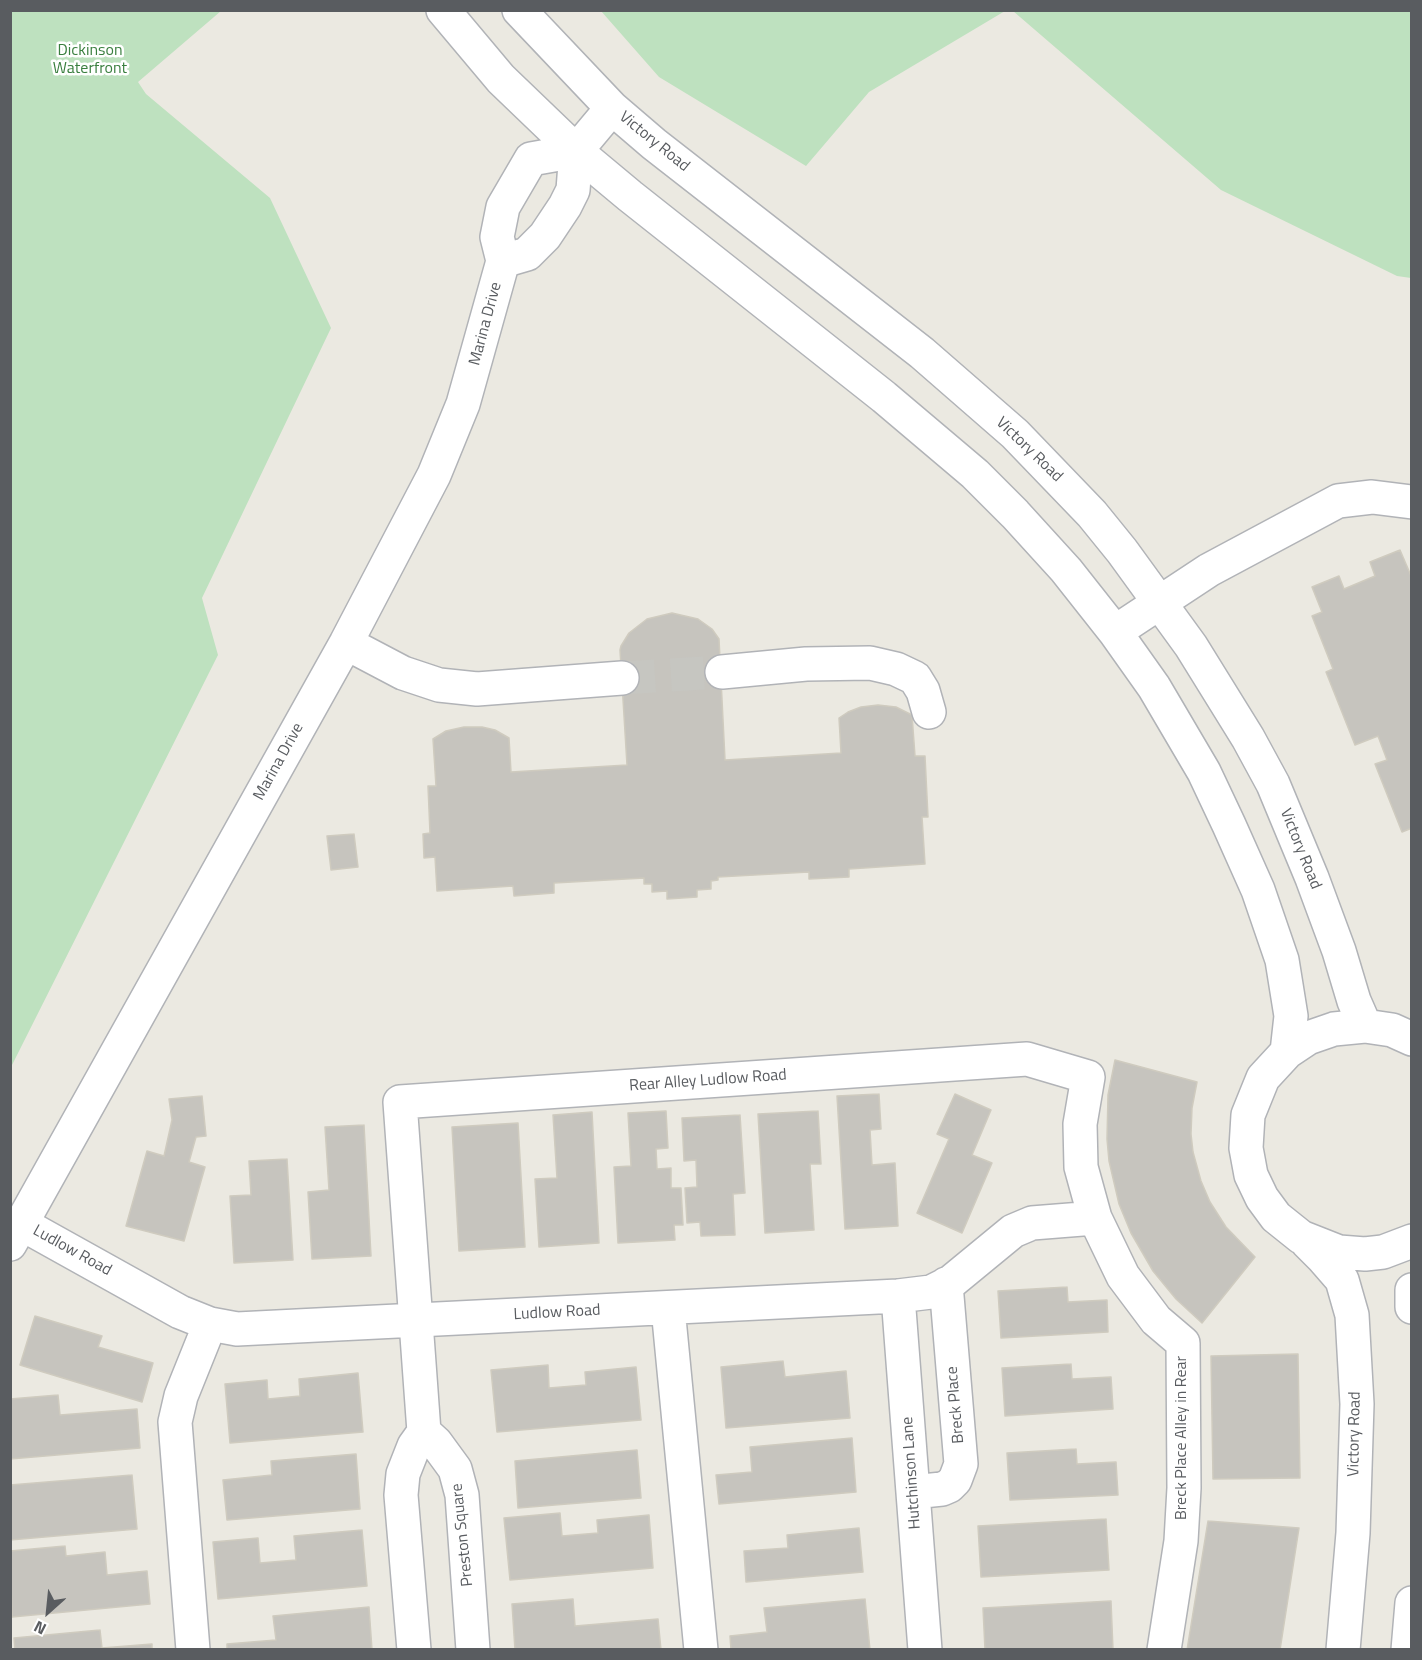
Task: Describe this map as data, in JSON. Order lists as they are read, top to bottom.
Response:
{
  "streets": {
    "street": [
      "Victory Road",
      "Marina Drive",
      "Rear Alley Ludlow Road",
      "Ludlow Road",
      "Breck Place",
      "Breck Place Alley in Rear",
      "Hutchinson Lane",
      "Preston Square"
    ]
  },
  "crossings": [
    ["Marina Drive", "Ludlow Road"],
    ["Rear Alley Ludlow Road", "Ludlow Road"],
    ["Rear Alley Ludlow Road", "Breck Place Alley in Rear"],
    ["Ludlow Road", "Breck Place"],
    ["Ludlow Road", "Breck Place Alley in Rear"],
    ["Ludlow Road", "Hutchinson Lane"],
    ["Breck Place", "Hutchinson Lane"]
  ],
  "parks": ["Dickinson Waterfront"],
  "north": "bottom left"
}
